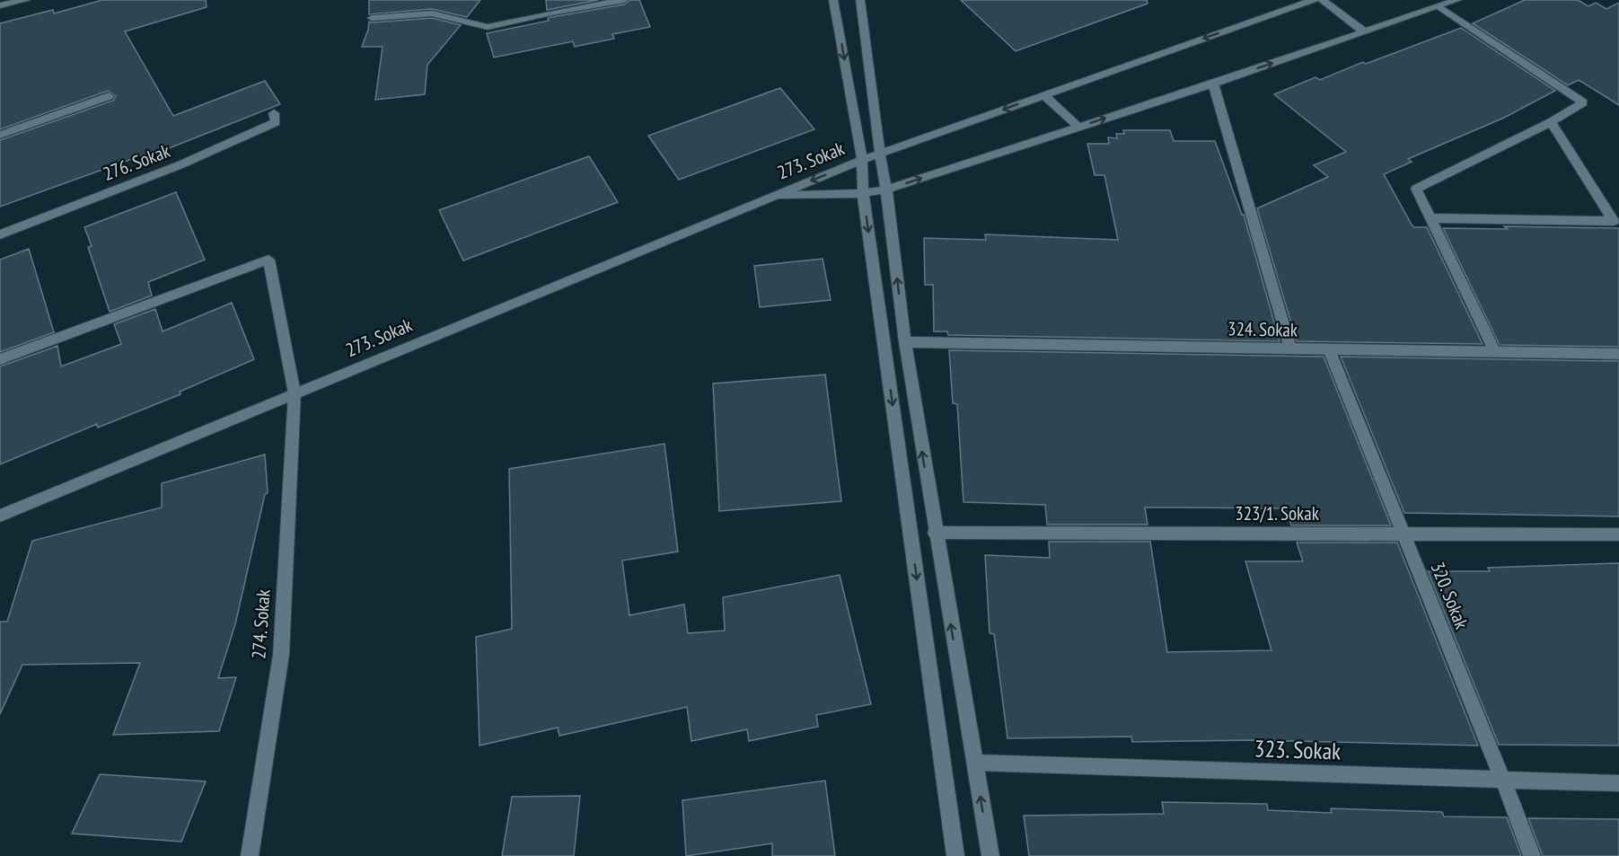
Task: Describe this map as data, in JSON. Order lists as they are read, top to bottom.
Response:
{
  "streets": {
    "street": [
      "273. Sokak",
      "276. Sokak",
      "324. Sokak",
      "323/1. Sokak",
      "320. Sokak",
      "274. Sokak",
      "323. Sokak"
    ]
  },
  "crossings": [
    ["273. Sokak", "274. Sokak"],
    ["324. Sokak", "320. Sokak"],
    ["323/1. Sokak", "320. Sokak"],
    ["320. Sokak", "323. Sokak"]
  ]
}
